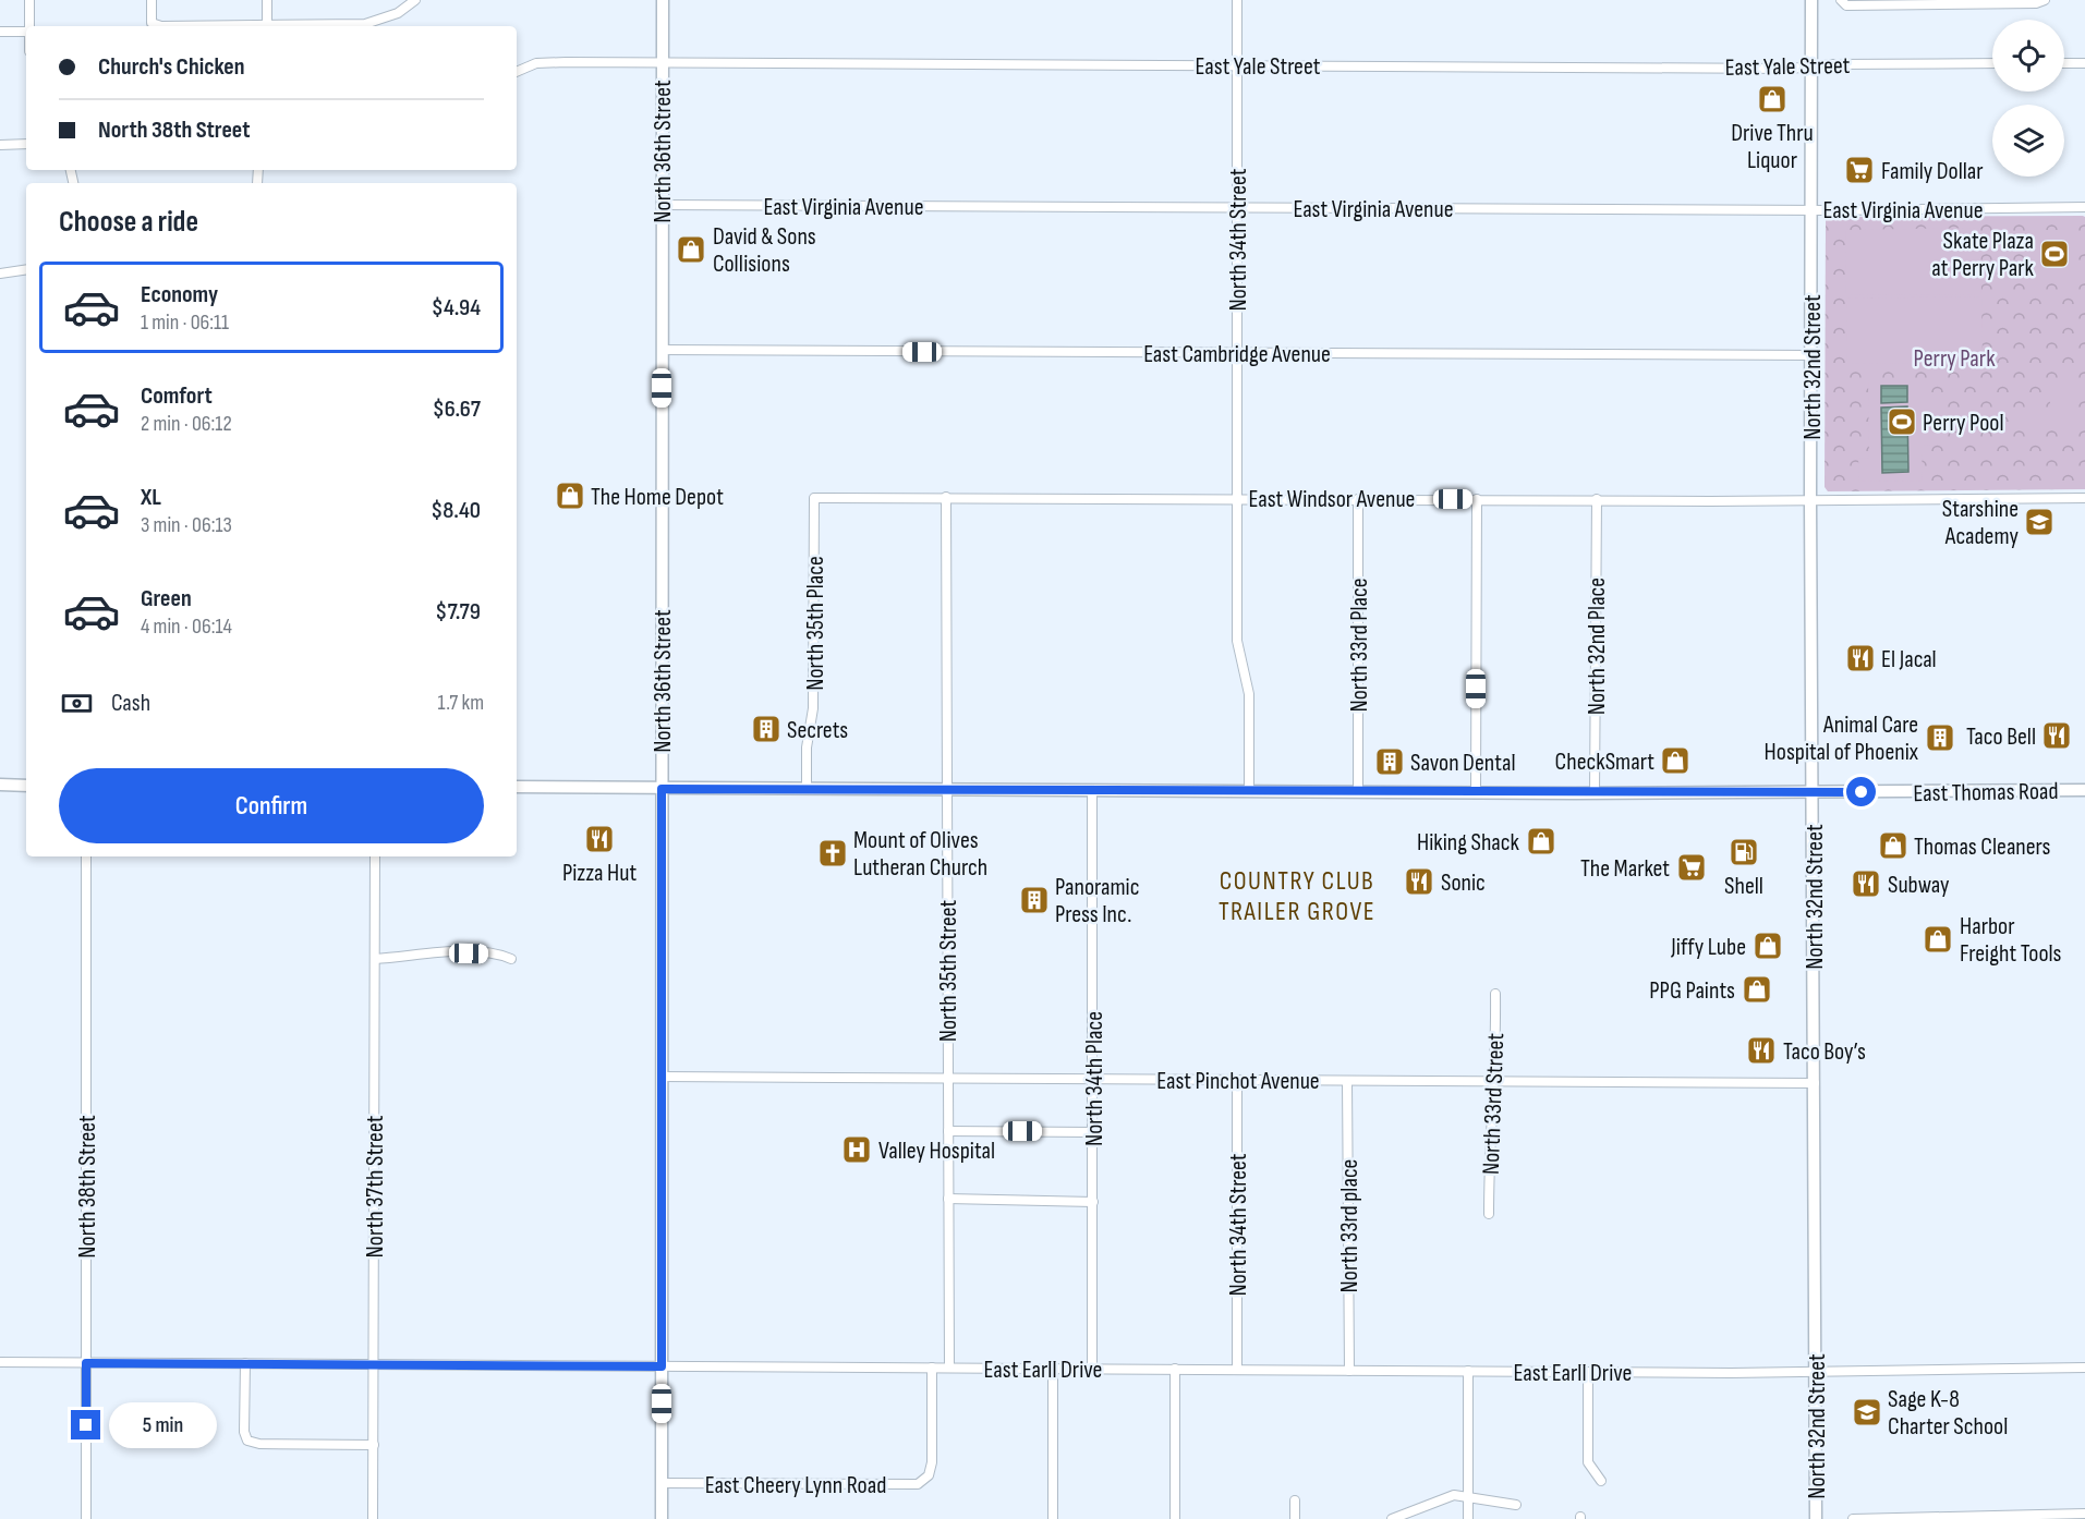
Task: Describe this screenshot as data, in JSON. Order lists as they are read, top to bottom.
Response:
{
  "streets": {
    "main road": ["North 36th Street", "North 32nd Street", "East Thomas Road"],
    "street": [
      "East Yale Street",
      "East Virginia Avenue",
      "North 34th Street",
      "East Cambridge Avenue",
      "East Windsor Avenue",
      "North 35th Place",
      "North 33rd Place",
      "North 32nd Place",
      "North 35th Street",
      "North 34th Place",
      "East Pinchot Avenue",
      "North 33rd Street",
      "North 38th Street",
      "North 37th Street",
      "North 33rd place",
      "East Earll Drive",
      "East Cheery Lynn Road"
    ]
  },
  "crossings": [
    ["East Yale Street", "North 36th Street"],
    ["East Yale Street", "North 34th Street"],
    ["East Yale Street", "North 32nd Street"],
    ["North 36th Street", "East Virginia Avenue"],
    ["North 36th Street", "East Cambridge Avenue"],
    ["North 36th Street", "East Thomas Road"],
    ["North 36th Street", "East Pinchot Avenue"],
    ["North 36th Street", "East Earll Drive"],
    ["North 36th Street", "East Cheery Lynn Road"],
    ["East Virginia Avenue", "North 34th Street"],
    ["East Virginia Avenue", "North 32nd Street"],
    ["North 34th Street", "East Cambridge Avenue"],
    ["North 34th Street", "East Windsor Avenue"],
    ["North 34th Street", "East Thomas Road"],
    ["North 34th Street", "East Pinchot Avenue"],
    ["North 34th Street", "East Earll Drive"],
    ["East Cambridge Avenue", "North 32nd Street"],
    ["North 32nd Street", "East Windsor Avenue"],
    ["North 32nd Street", "East Thomas Road"],
    ["North 32nd Street", "East Pinchot Avenue"],
    ["North 32nd Street", "East Earll Drive"],
    ["East Windsor Avenue", "North 35th Place"],
    ["East Windsor Avenue", "North 33rd Place"],
    ["East Windsor Avenue", "North 32nd Place"],
    ["East Windsor Avenue", "North 35th Street"],
    ["North 35th Place", "East Thomas Road"],
    ["North 33rd Place", "East Thomas Road"],
    ["North 32nd Place", "East Thomas Road"],
    ["East Thomas Road", "North 35th Street"],
    ["East Thomas Road", "North 34th Place"],
    ["North 35th Street", "East Pinchot Avenue"],
    ["North 35th Street", "East Earll Drive"],
    ["North 34th Place", "East Pinchot Avenue"],
    ["North 34th Place", "East Earll Drive"],
    ["East Pinchot Avenue", "North 33rd Street"],
    ["East Pinchot Avenue", "North 33rd place"],
    ["North 38th Street", "East Earll Drive"],
    ["North 37th Street", "East Earll Drive"],
    ["North 33rd place", "East Earll Drive"],
    ["East Earll Drive", "East Cheery Lynn Road"]
  ],
  "districts": ["COUNTRY CLUB TRAILER GROVE"],
  "parks": ["Perry Park"],
  "places": {
    "shop": [
      "Drive Thru Liquor",
      "David & Sons Collisions",
      "The Home Depot",
      "CheckSmart",
      "Hiking Shack",
      "Thomas Cleaners",
      "Harbor Freight Tools",
      "Jiffy Lube",
      "PPG Paints"
    ],
    "supermarket": ["Family Dollar", "The Market"],
    "sports": ["Skate Plaza at Perry Park", "Perry Pool"],
    "school or university": ["Starshine Academy", "Sage K-8 Charter School"],
    "restaurant": [
      "El Jacal",
      "Taco Bell",
      "Pizza Hut",
      "Sonic",
      "Subway",
      "Taco Boy’s"
    ],
    "building": [
      "Secrets",
      "Animal Care Hospital of Phoenix",
      "Savon Dental",
      "Panoramic Press Inc."
    ],
    "fuel station": ["Shell"],
    "church": ["Mount of Olives Lutheran Church"],
    "hospital": ["Valley Hospital"]
  },
  "page": {
    "banner": ["Church's Chicken", "North 38th Street"],
    "heading": "Choose a ride",
    "list": [
      {
        "name": "Economy",
        "note": "1 min · 06:11",
        "value": "$4.94"
      },
      {
        "name": "Comfort",
        "note": "2 min · 06:12",
        "value": "$6.67"
      },
      {
        "name": "XL",
        "note": "3 min · 06:13",
        "value": "$8.40"
      },
      {
        "name": "Green",
        "note": "4 min · 06:14",
        "value": "$7.79"
      }
    ],
    "pay": ["Cash", "1.7 km"],
    "buttons": "Confirm",
    "bubble": "5 min"
  }
}
